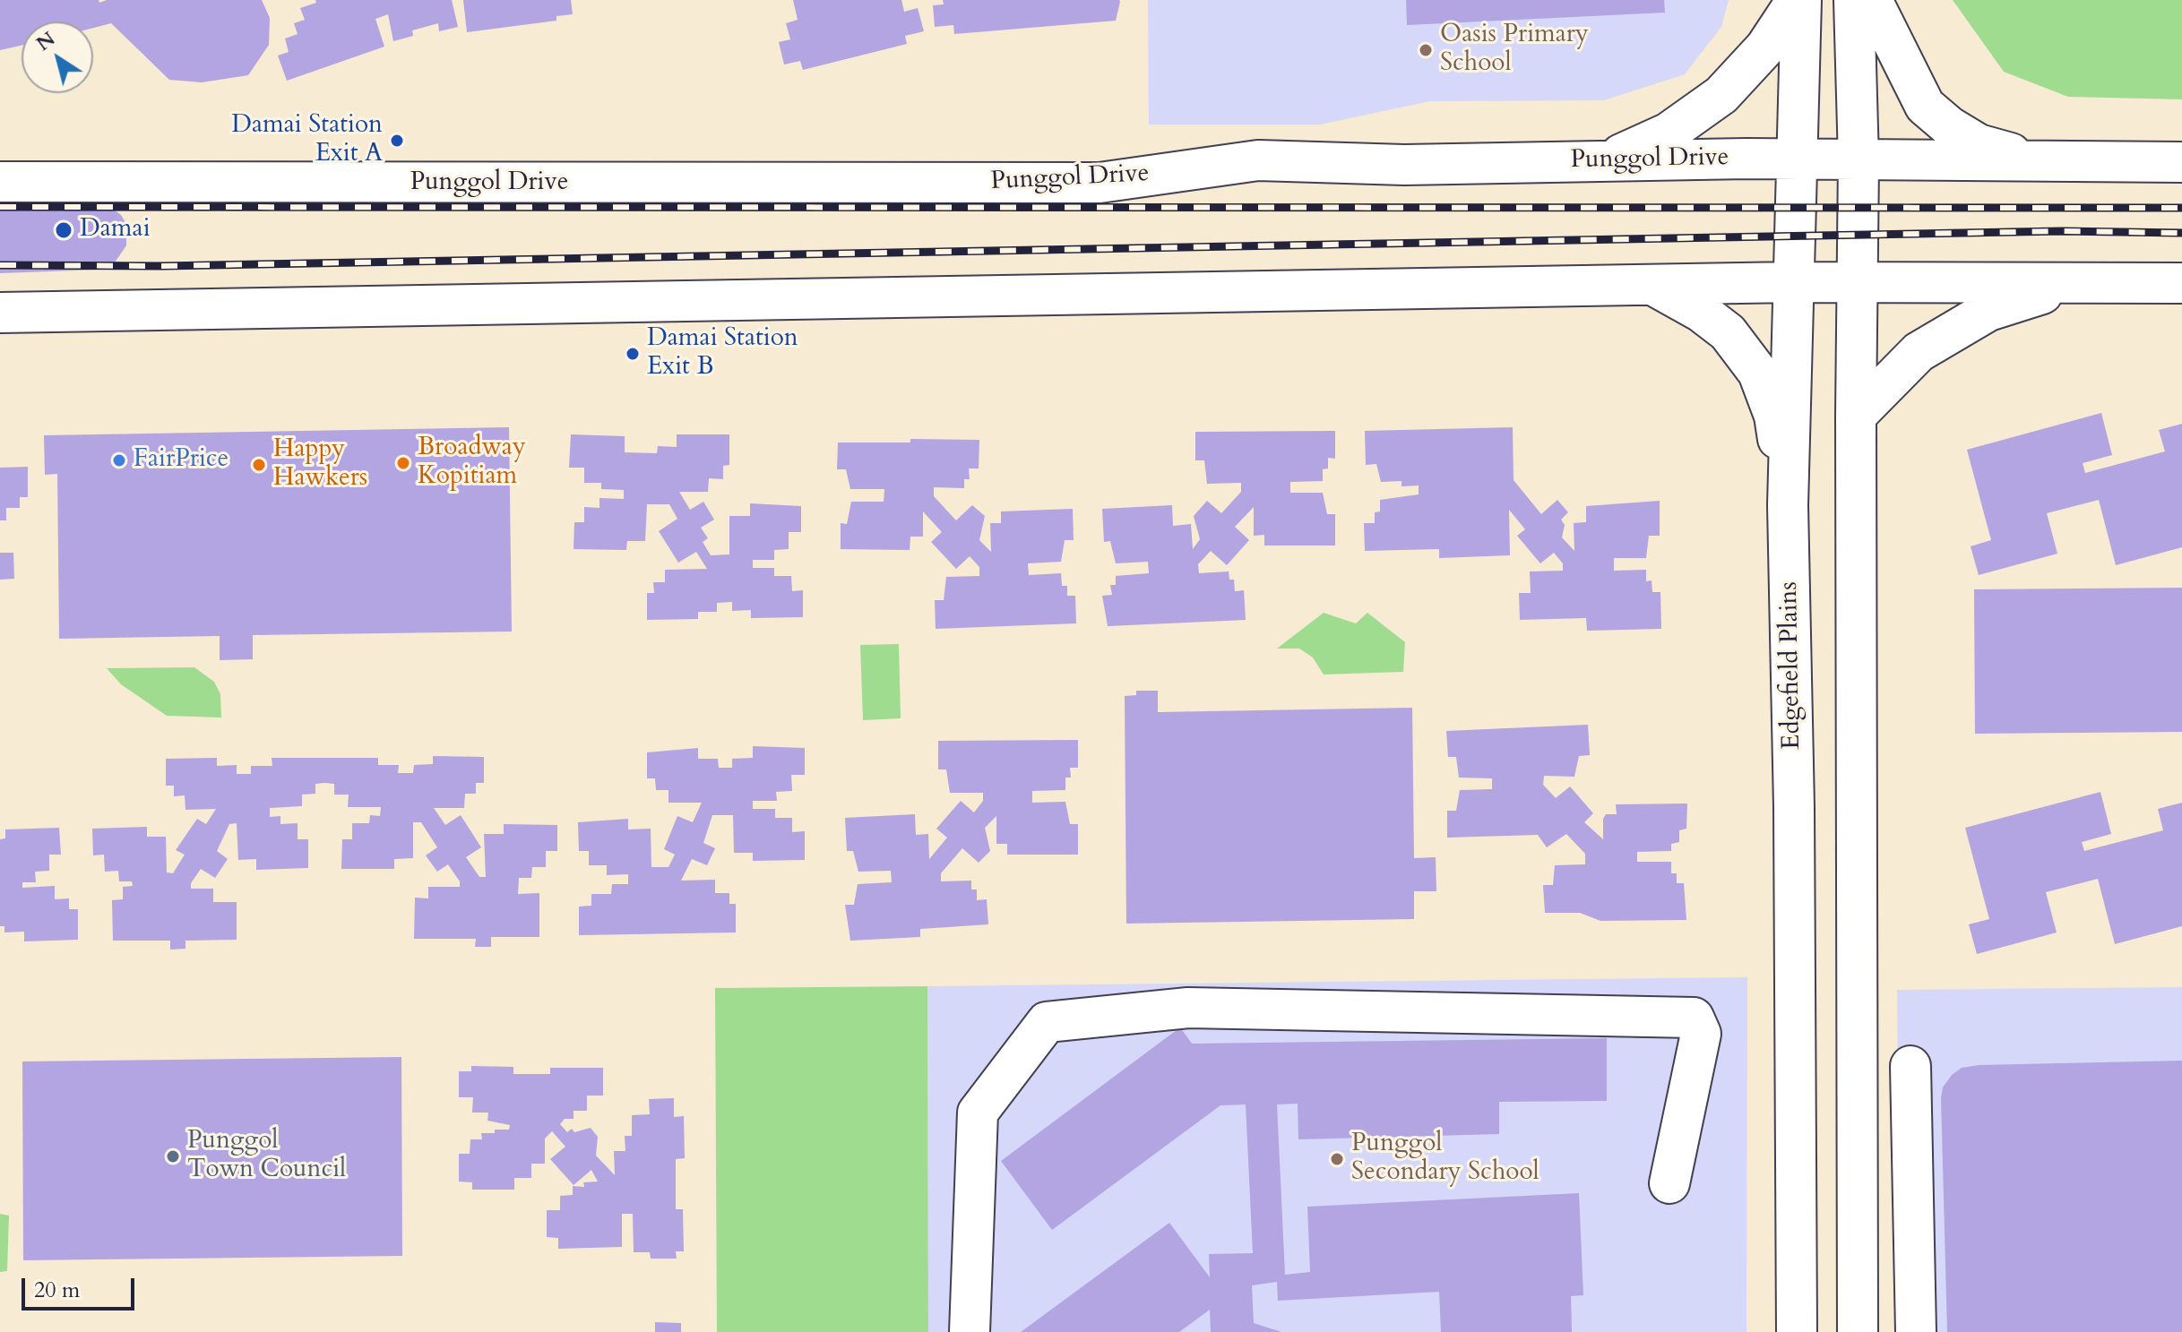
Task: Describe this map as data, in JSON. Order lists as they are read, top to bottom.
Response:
{
  "streets": {
    "street": ["Punggol Drive", "Edgefield Plains"]
  },
  "crossings": [
    ["Punggol Drive", "Edgefield Plains"]
  ],
  "places": [
    "Oasis Primary School",
    "Damai Station Exit A",
    "Damai",
    "Damai Station Exit B",
    "FairPrice",
    "Broadway Kopitiam",
    "Happy Hawkers",
    "Punggol Town Council",
    "Punggol Secondary School"
  ],
  "scale_bar": "20 m",
  "north": "top left"
}
